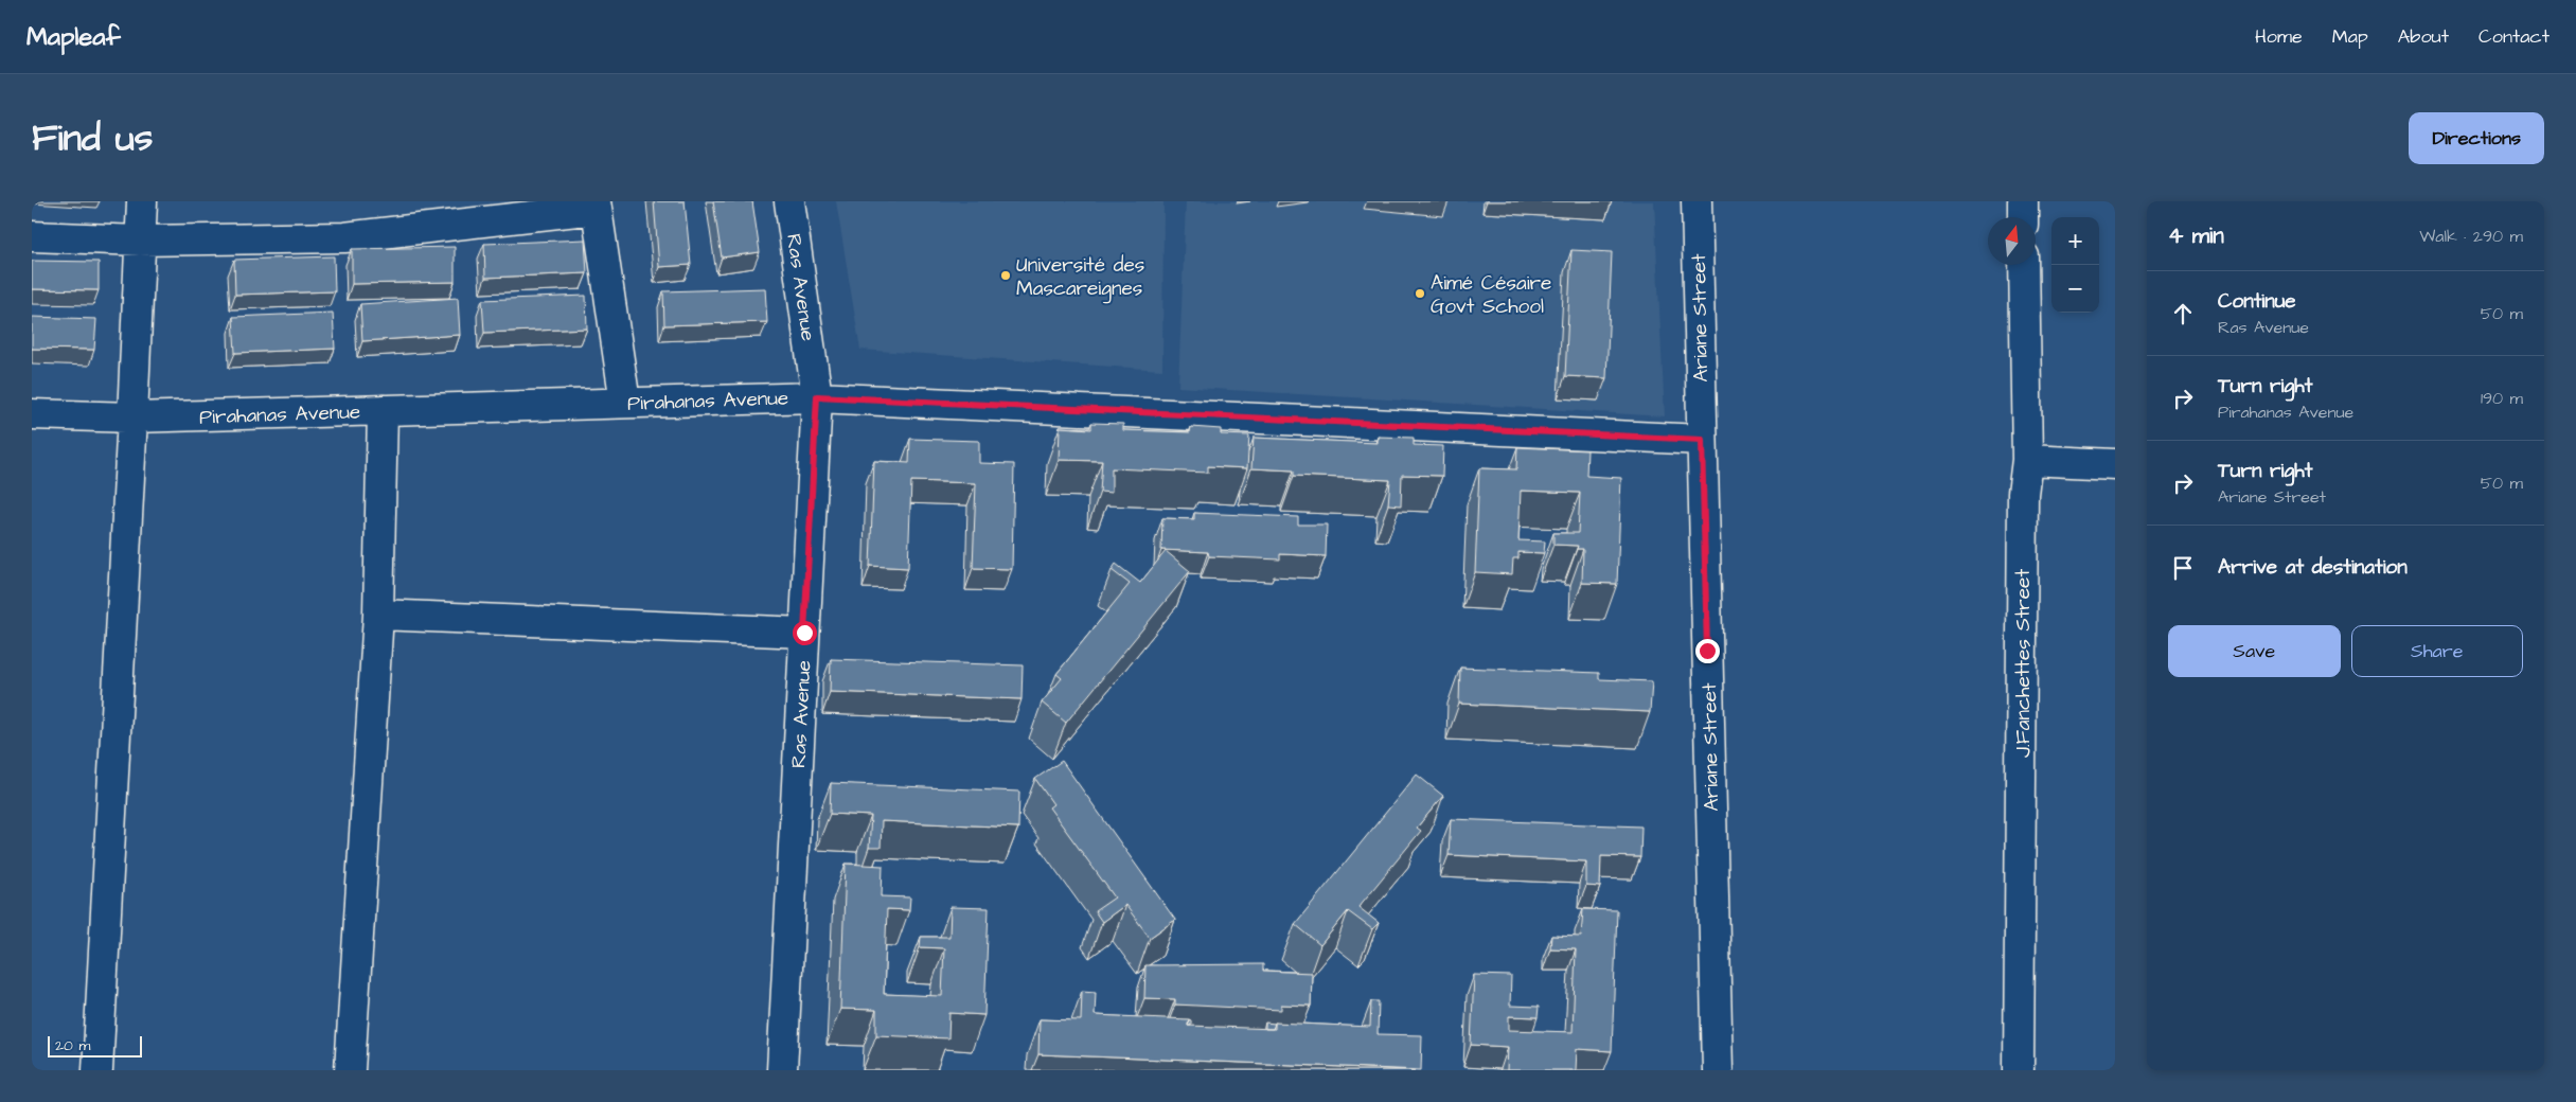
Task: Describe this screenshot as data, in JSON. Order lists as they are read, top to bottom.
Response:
{
  "streets": {
    "street": [
      "Ras Avenue",
      "Ariane Street",
      "Pirahanas Avenue",
      "J.Fanchettes Street"
    ]
  },
  "crossings": [
    ["Ras Avenue", "Pirahanas Avenue"],
    ["Ariane Street", "Pirahanas Avenue"]
  ],
  "places": ["Université des Mascareignes", "Aimé Césaire Govt School"],
  "scale_bar": "20 m",
  "north": "top",
  "page": {
    "header": "Mapleaf",
    "nav": [
      "Home",
      "Map",
      "About",
      "Contact"
    ],
    "title": "Find us",
    "buttons": [
      "Directions",
      ["Save", "Share"]
    ],
    "heading": ["4 min", "Walk · 290 m"],
    "map_buttons": ["+", "−"],
    "list": [
      ["Continue", "Ras Avenue", "50 m"],
      ["Turn right", "Pirahanas Avenue", "190 m"],
      ["Turn right", "Ariane Street", "50 m"],
      "Arrive at destination"
    ],
    "scale": "20 m"
  }
}
